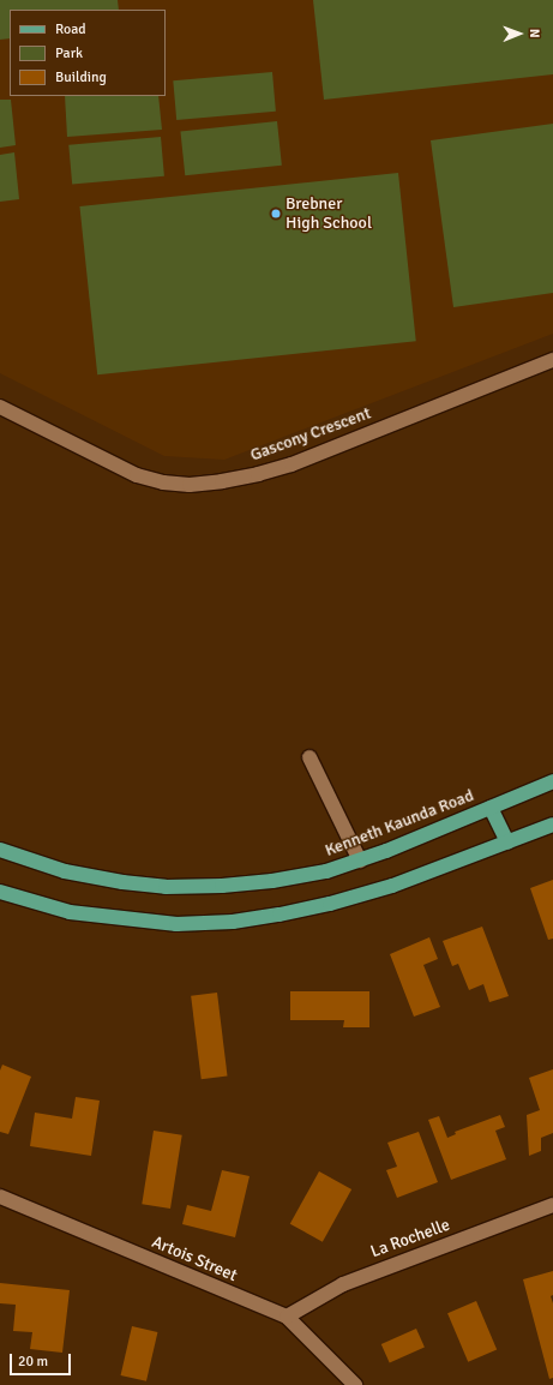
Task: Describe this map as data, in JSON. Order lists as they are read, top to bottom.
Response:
{
  "streets": {
    "main road": ["Kenneth Kaunda Road"],
    "street": ["Gascony Crescent", "La Rochelle", "Artois Street"]
  },
  "crossings": [
    ["La Rochelle", "Artois Street"]
  ],
  "places": ["Brebner High School"],
  "legend": ["Road", "Park", "Building"],
  "scale_bar": "20 m",
  "north": "right"
}
